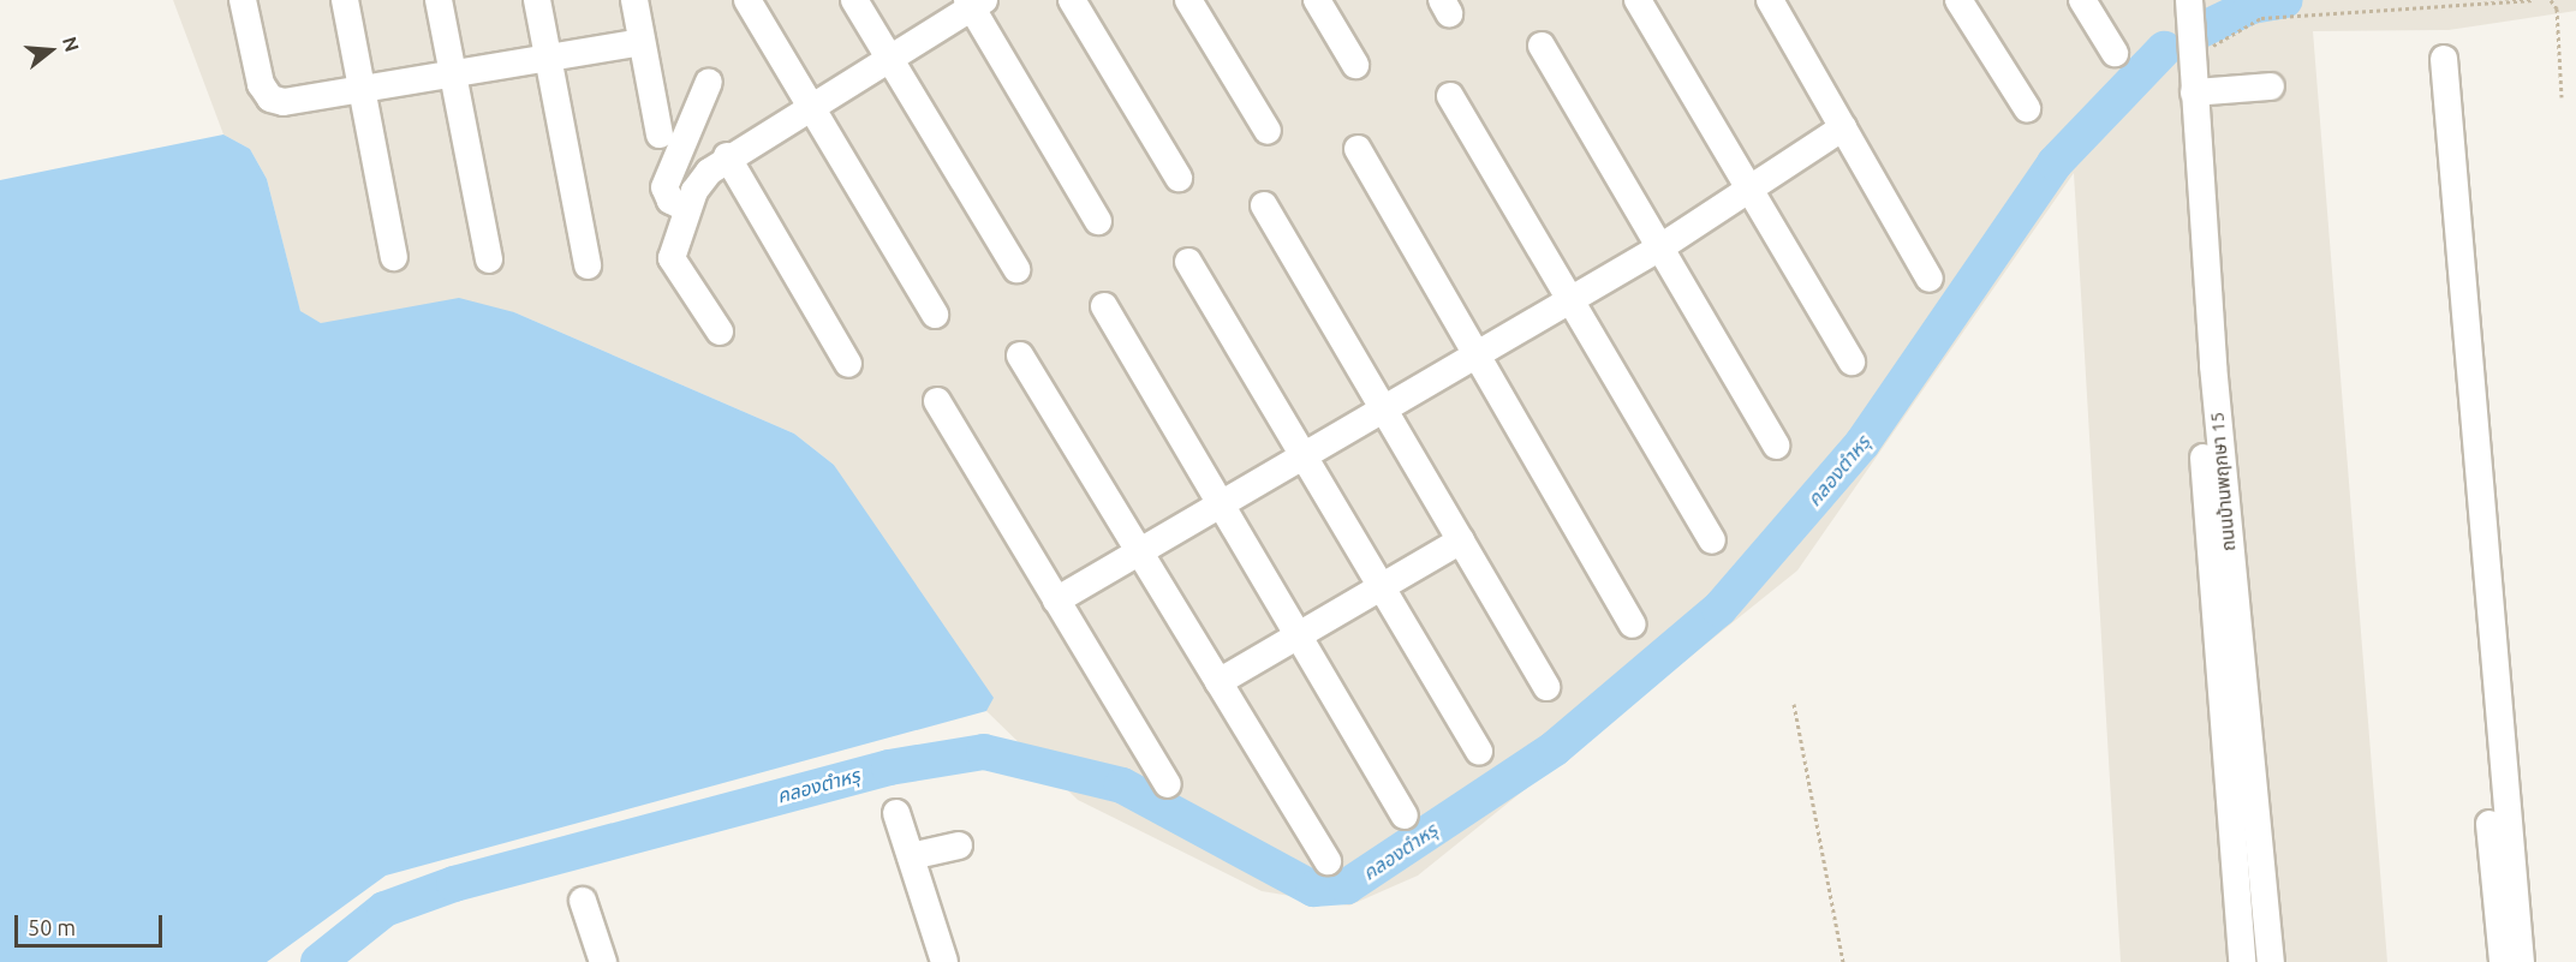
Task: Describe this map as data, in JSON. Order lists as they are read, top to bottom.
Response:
{
  "streets": {
    "street": ["ถนนบ้านพฤกษา 15"]
  },
  "water": ["คลองตำหรุ"],
  "scale_bar": "50 m",
  "north": "right"
}
